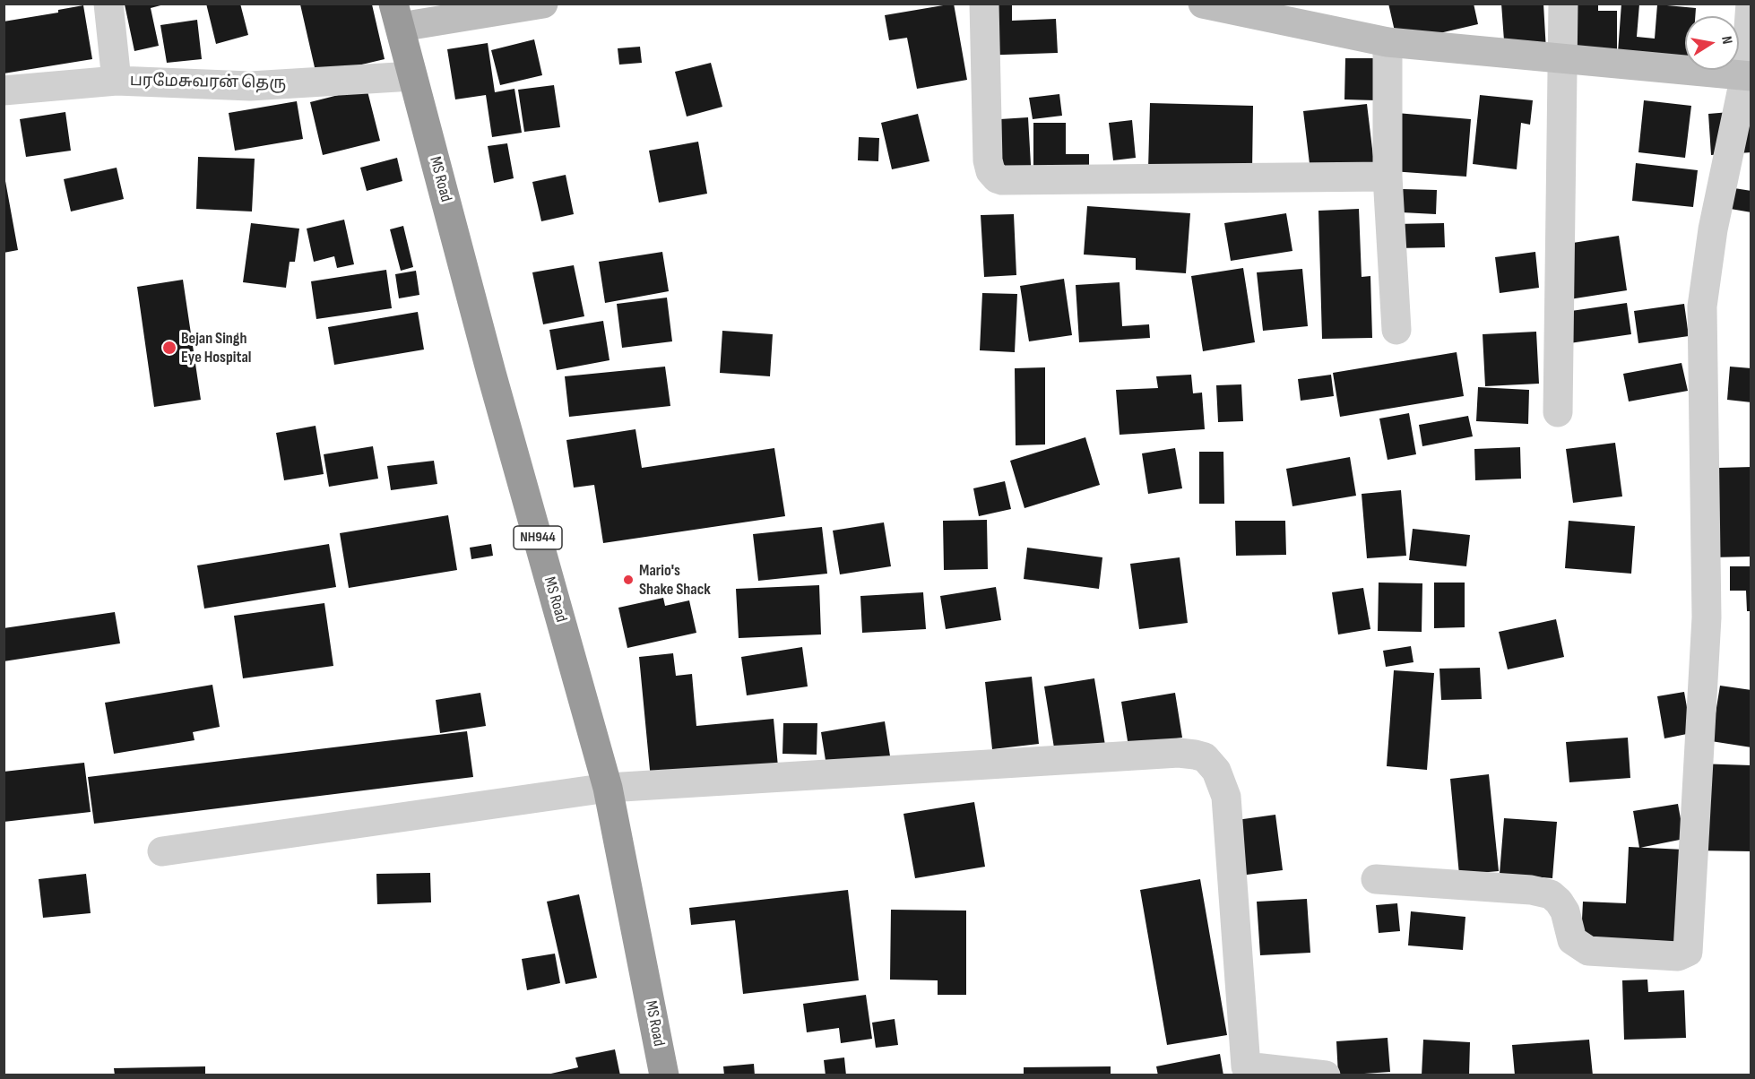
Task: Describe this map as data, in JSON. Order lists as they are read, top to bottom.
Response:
{
  "streets": {
    "highway": ["MS Road", "NH944"],
    "street": ["பரமேசுவரன் தெரு"]
  },
  "crossings": [
    ["பரமேசுவரன் தெரு", "MS Road"]
  ],
  "places": ["Bejan Singh Eye Hospital", "Mario's Shake Shack"],
  "north": "right"
}
